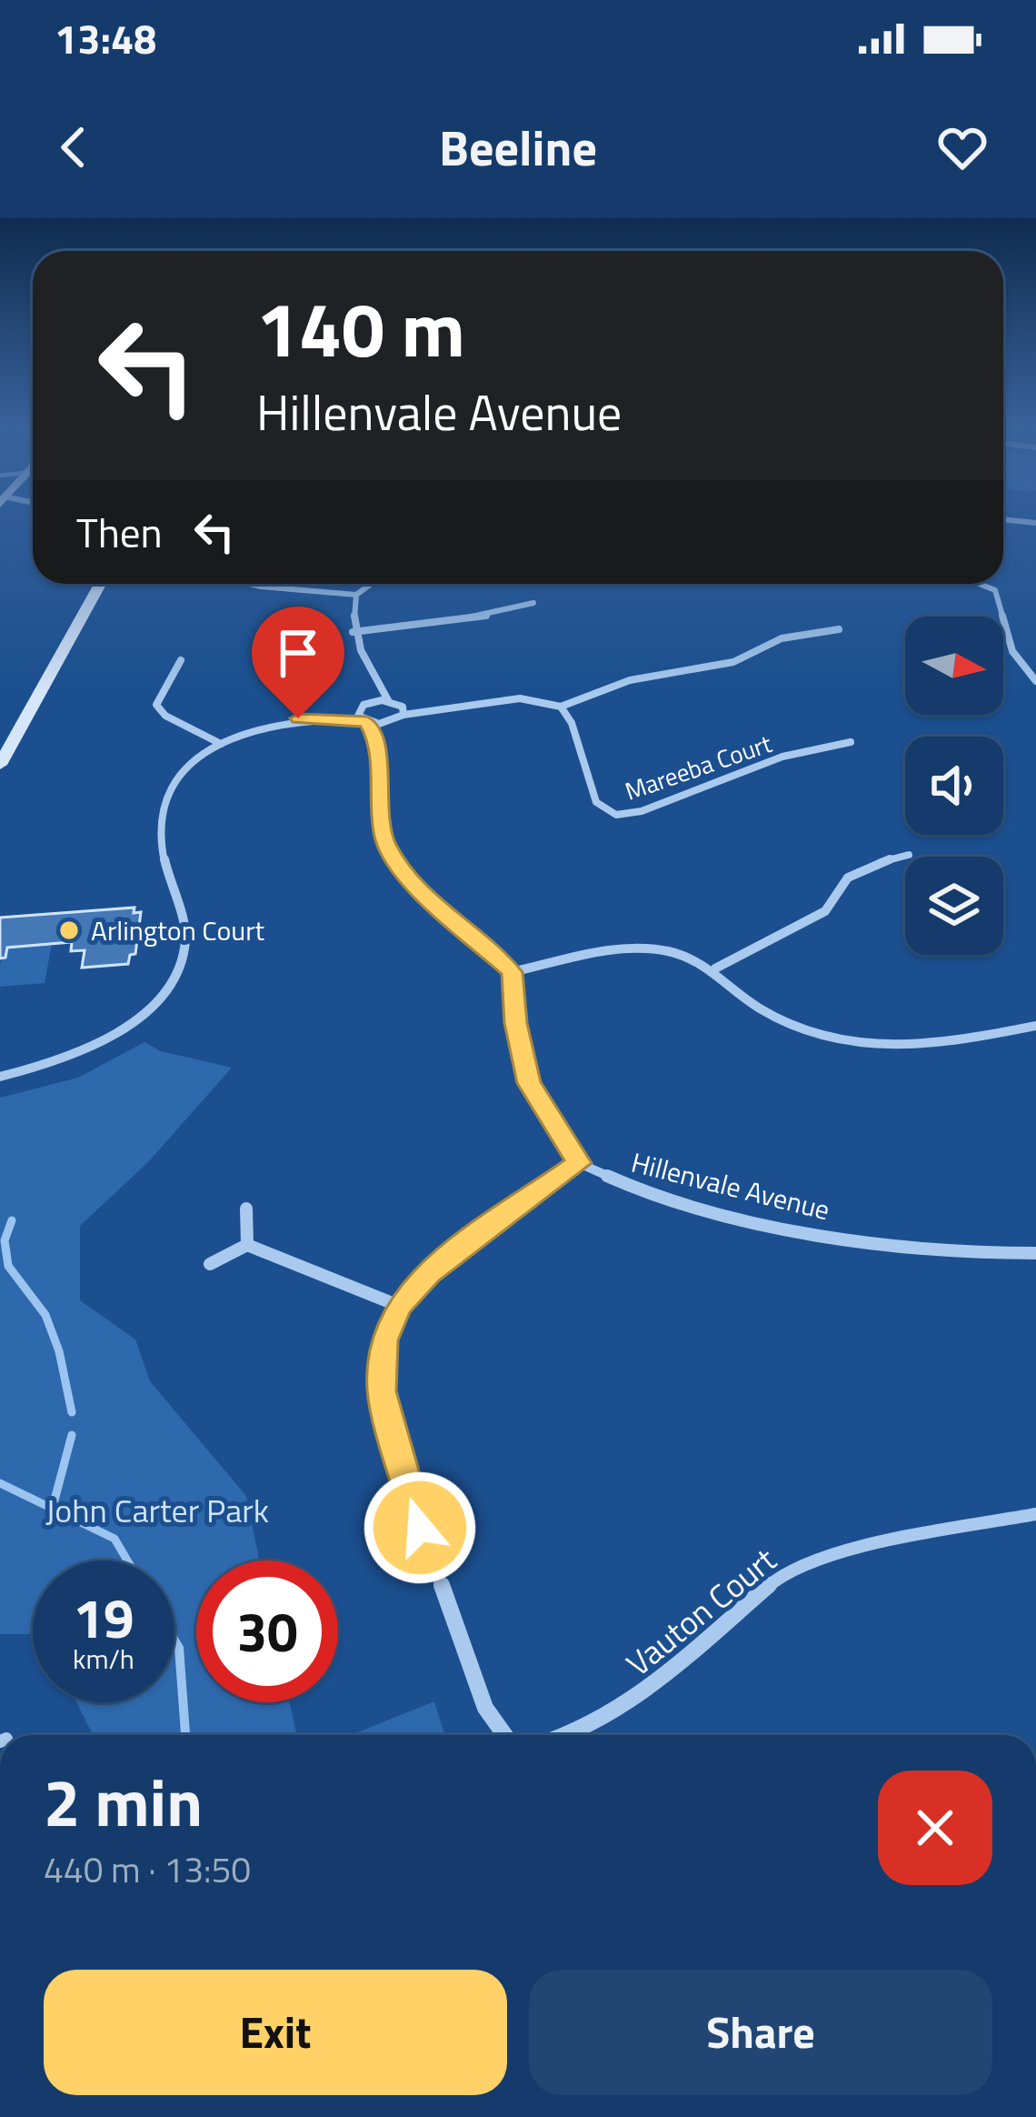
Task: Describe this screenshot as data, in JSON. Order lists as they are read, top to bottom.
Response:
{
  "streets": {
    "street": ["Mareeba Court", "Hillenvale Avenue", "Vauton Court"]
  },
  "parks": ["John Carter Park"],
  "places": ["Arlington Court"],
  "north": "right",
  "page": {
    "status": "13:48",
    "header": "Beeline",
    "turn": ["140 m", "Hillenvale Avenue"],
    "then": "Then",
    "speed": "19 km/h",
    "limit": "30",
    "heading": ["2 min", "440 m · 13:50"],
    "buttons": ["Exit", "Share"]
  }
}
